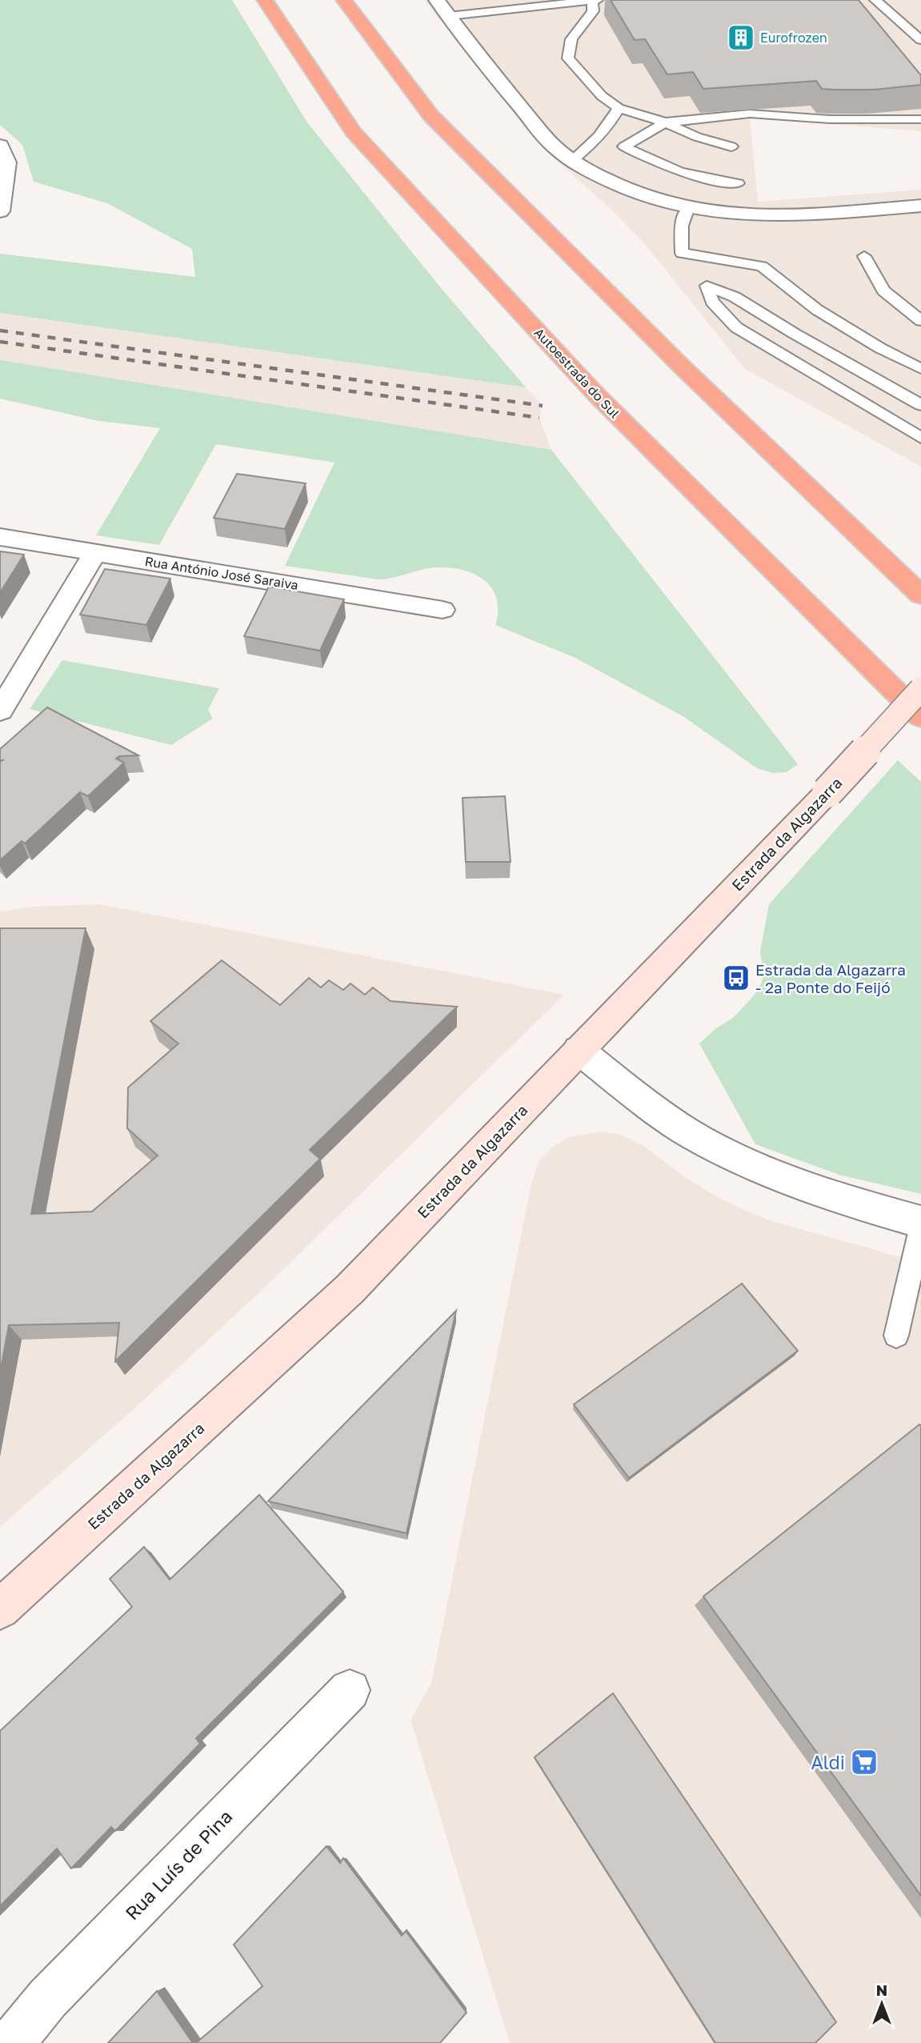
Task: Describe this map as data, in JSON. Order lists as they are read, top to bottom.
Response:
{
  "streets": {
    "highway": ["Autoestrada do Sul"],
    "main road": ["Estrada da Algazarra"],
    "street": ["Rua António José Saraiva", "Rua Luís de Pina"]
  },
  "places": {
    "building": ["Eurofrozen"],
    "bus stop": ["Estrada da Algazarra - 2ª Ponte do Feijó"],
    "supermarket": ["Aldi"]
  },
  "north": "top"
}
